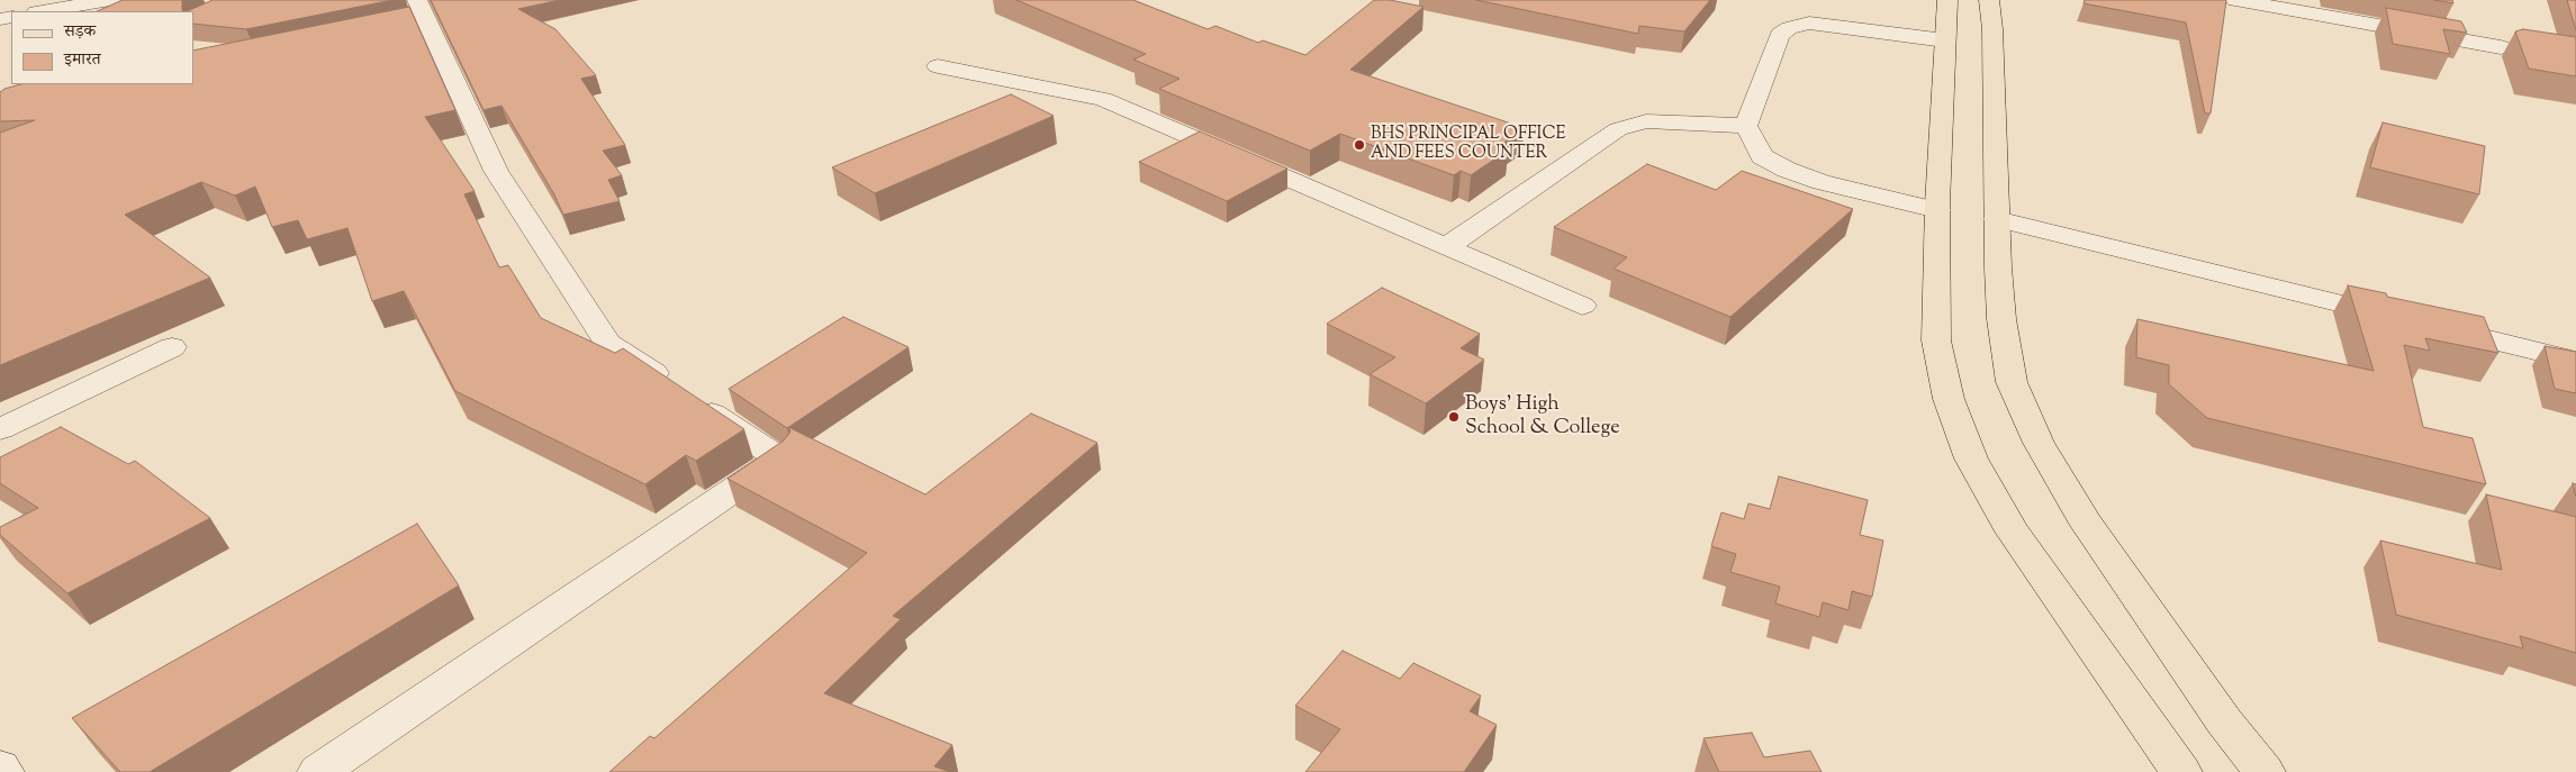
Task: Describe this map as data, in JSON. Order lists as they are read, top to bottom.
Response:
{
  "places": ["BHS PRINCIPAL OFFICE AND FEES COUNTER", "Boys' High School & College"],
  "legend": ["सड़क", "इमारत"]
}
